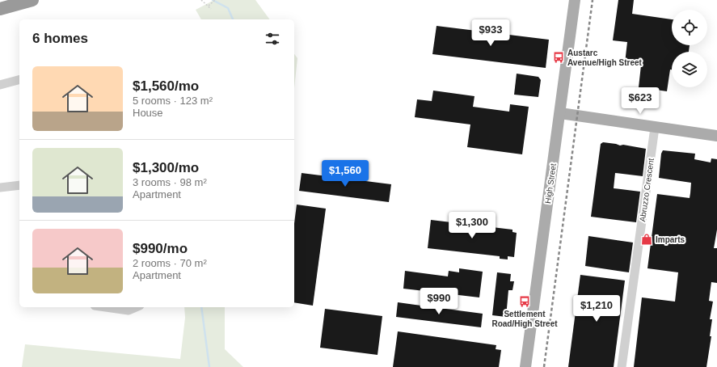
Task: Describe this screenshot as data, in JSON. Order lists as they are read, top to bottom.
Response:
{
  "streets": {
    "main road": ["High Street"],
    "street": ["Abruzzo Crescent"]
  },
  "places": {
    "bus stop": ["Austarc Avenue/High Street", "Settlement Road/High Street"],
    "shop": ["Imparts"]
  },
  "page": {
    "price": [
      "$933",
      "$623",
      "$1,560",
      "$1,300",
      "$990",
      "$1,210"
    ],
    "heading": "6 homes",
    "list": [
      {
        "name": "$1,560/mo",
        "note": "5 rooms · 123 m² · House"
      },
      {
        "name": "$1,300/mo",
        "note": "3 rooms · 98 m² · Apartment"
      },
      {
        "name": "$990/mo",
        "note": "2 rooms · 70 m² · Apartment"
      }
    ]
  }
}
